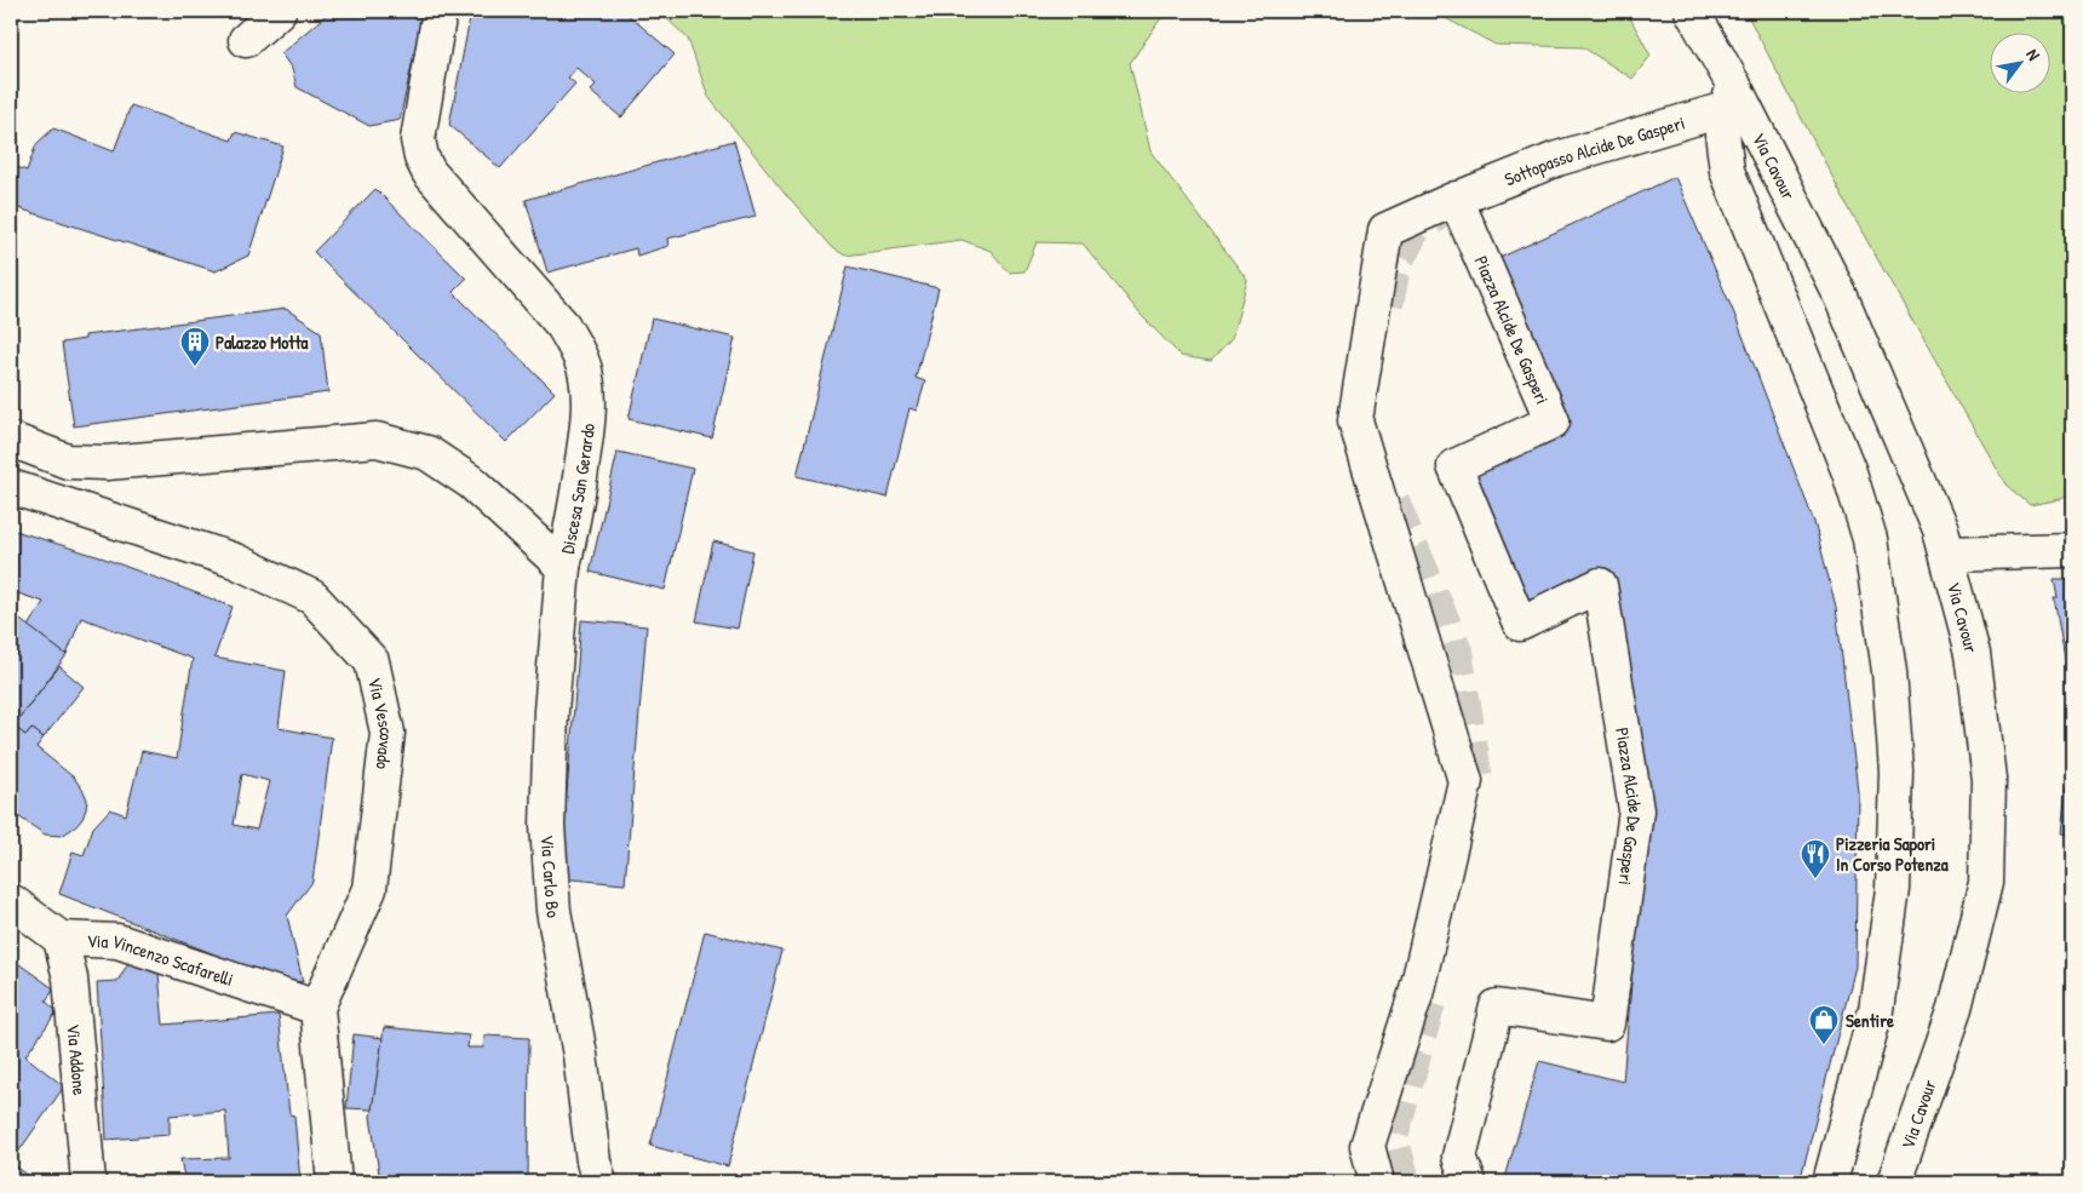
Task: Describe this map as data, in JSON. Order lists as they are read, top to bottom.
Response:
{
  "streets": {
    "street": [
      "Sottopasso Alcide De Gasperi",
      "Via Cavour",
      "Piazza Alcide De Gasperi",
      "Discesa San Gerardo",
      "Via Vescovado",
      "Via Carlo Bo",
      "Via Vincenzo Scafarelli",
      "Via Addone"
    ]
  },
  "crossings": [
    ["Sottopasso Alcide De Gasperi", "Via Cavour"],
    ["Discesa San Gerardo", "Via Carlo Bo"],
    ["Via Vescovado", "Via Vincenzo Scafarelli"],
    ["Via Vincenzo Scafarelli", "Via Addone"]
  ],
  "places": {
    "building": ["Palazzo Motta"],
    "restaurant": ["Pizzeria Sapori In Corso Potenza"],
    "shop": ["Sentire"]
  },
  "north": "top right"
}
